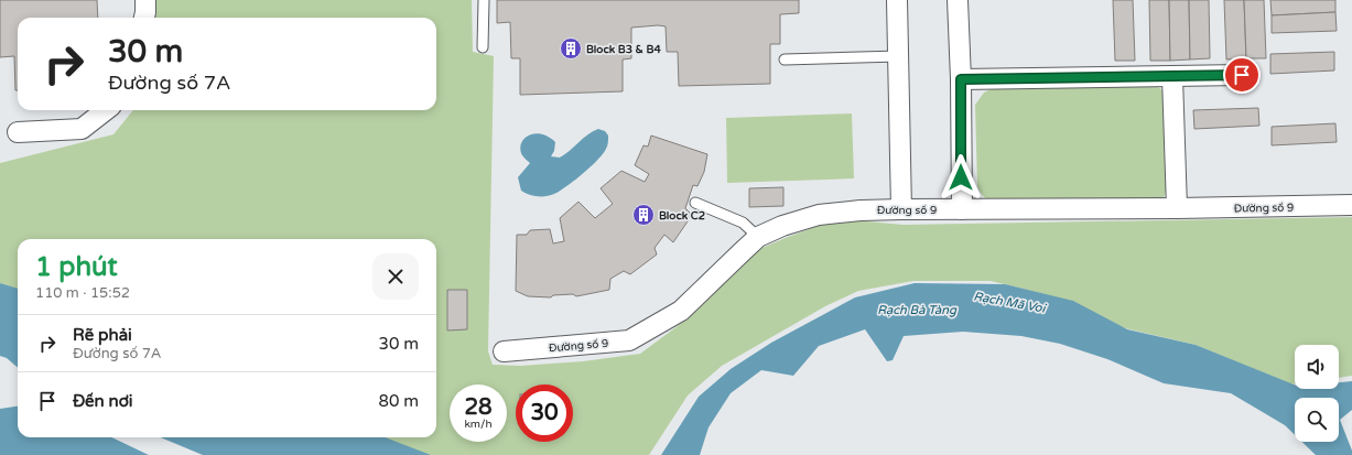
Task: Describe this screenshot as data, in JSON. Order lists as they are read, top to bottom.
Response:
{
  "streets": {
    "street": ["Đường số 9"]
  },
  "water": ["Rạch Mã Voi", "Rạch Bà Tàng"],
  "places": {
    "building": ["Block B3 & B4", "Block C2"]
  },
  "page": {
    "turn": ["30 m", "Đường số 7A"],
    "heading": ["1 phút", "110 m · 15:52"],
    "list": [
      {
        "name": "Rẽ phải",
        "note": "Đường số 7A",
        "value": "30 m"
      },
      {
        "name": "Đến nơi",
        "value": "80 m"
      }
    ],
    "speed": "28 km/h",
    "limit": "30"
  }
}
